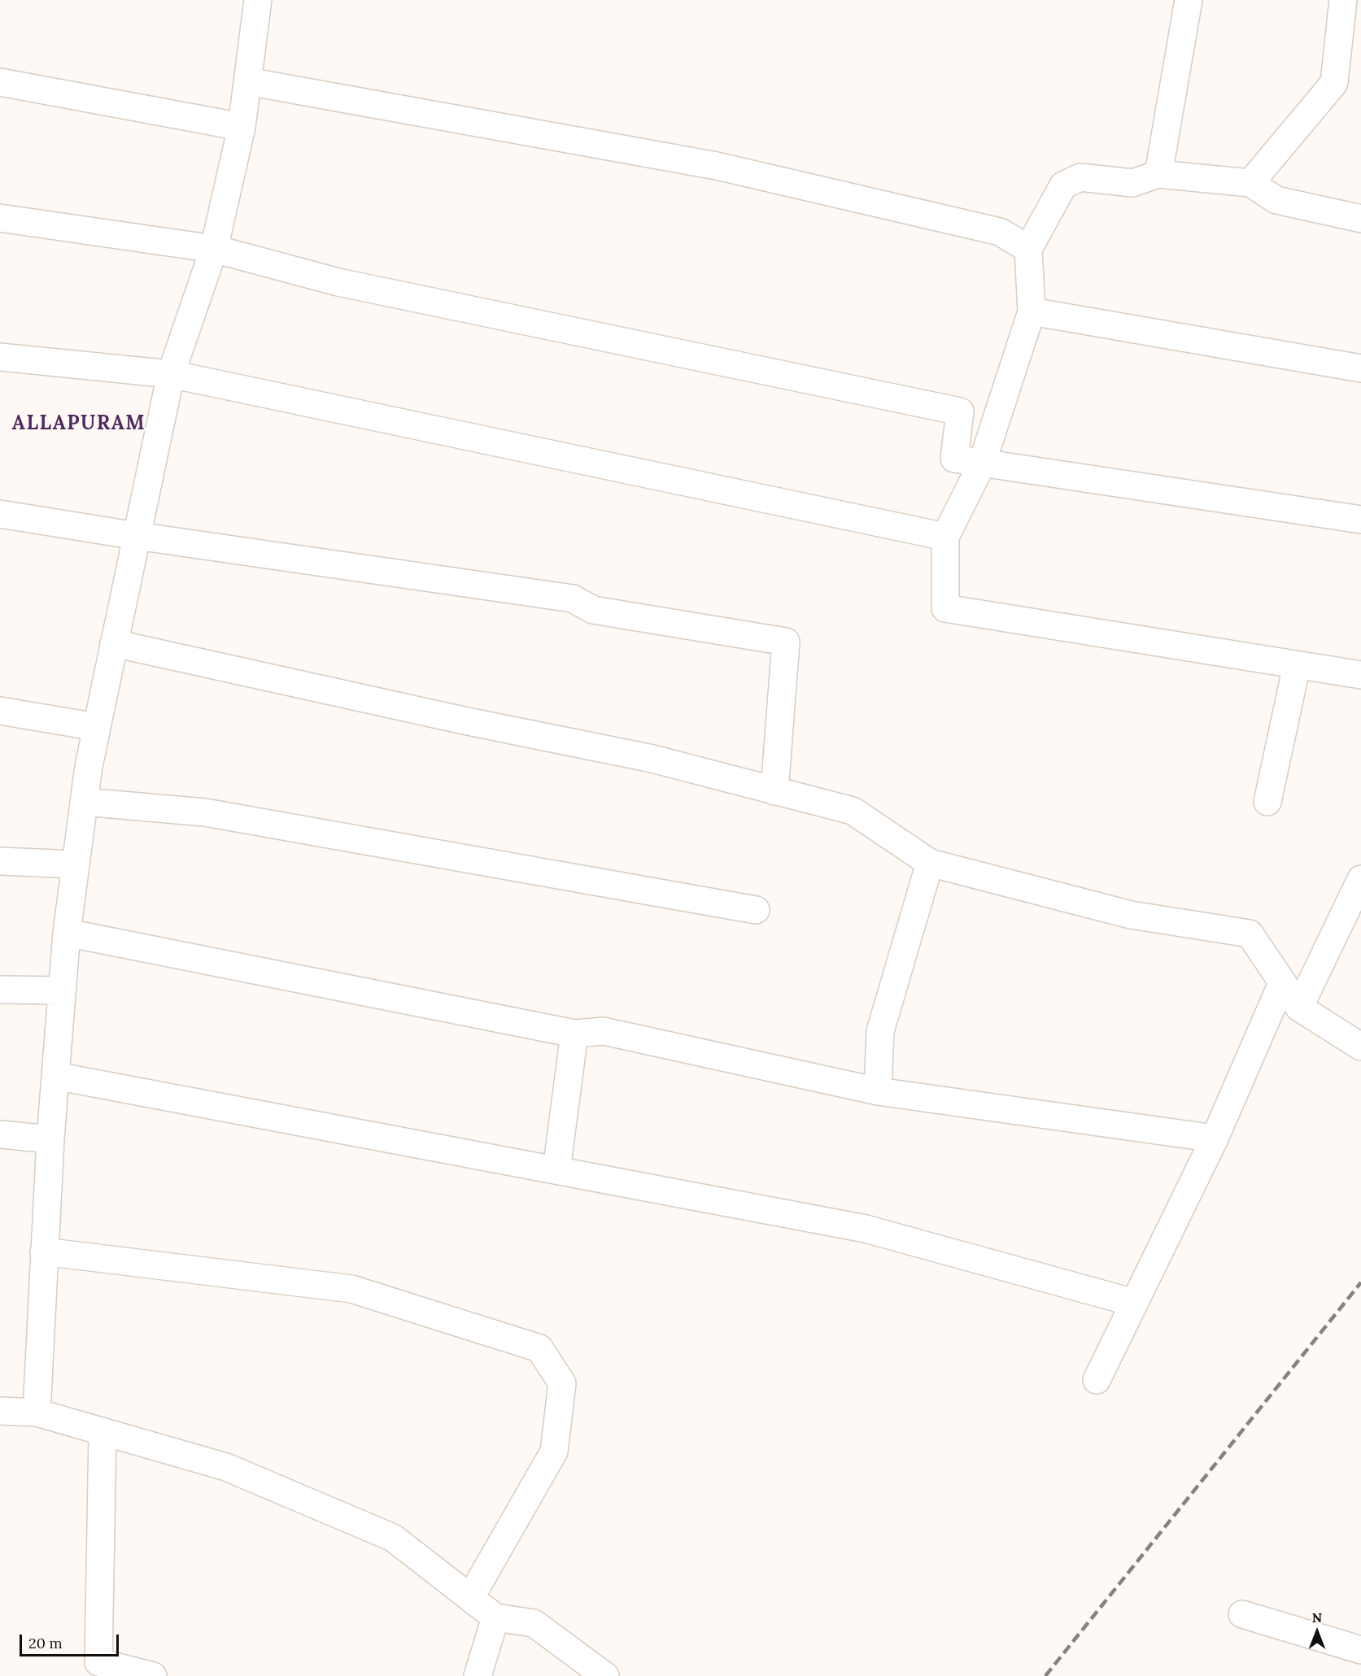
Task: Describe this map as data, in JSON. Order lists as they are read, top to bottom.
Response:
{
  "districts": ["ALLAPURAM"],
  "scale_bar": "20 m",
  "north": "top"
}
